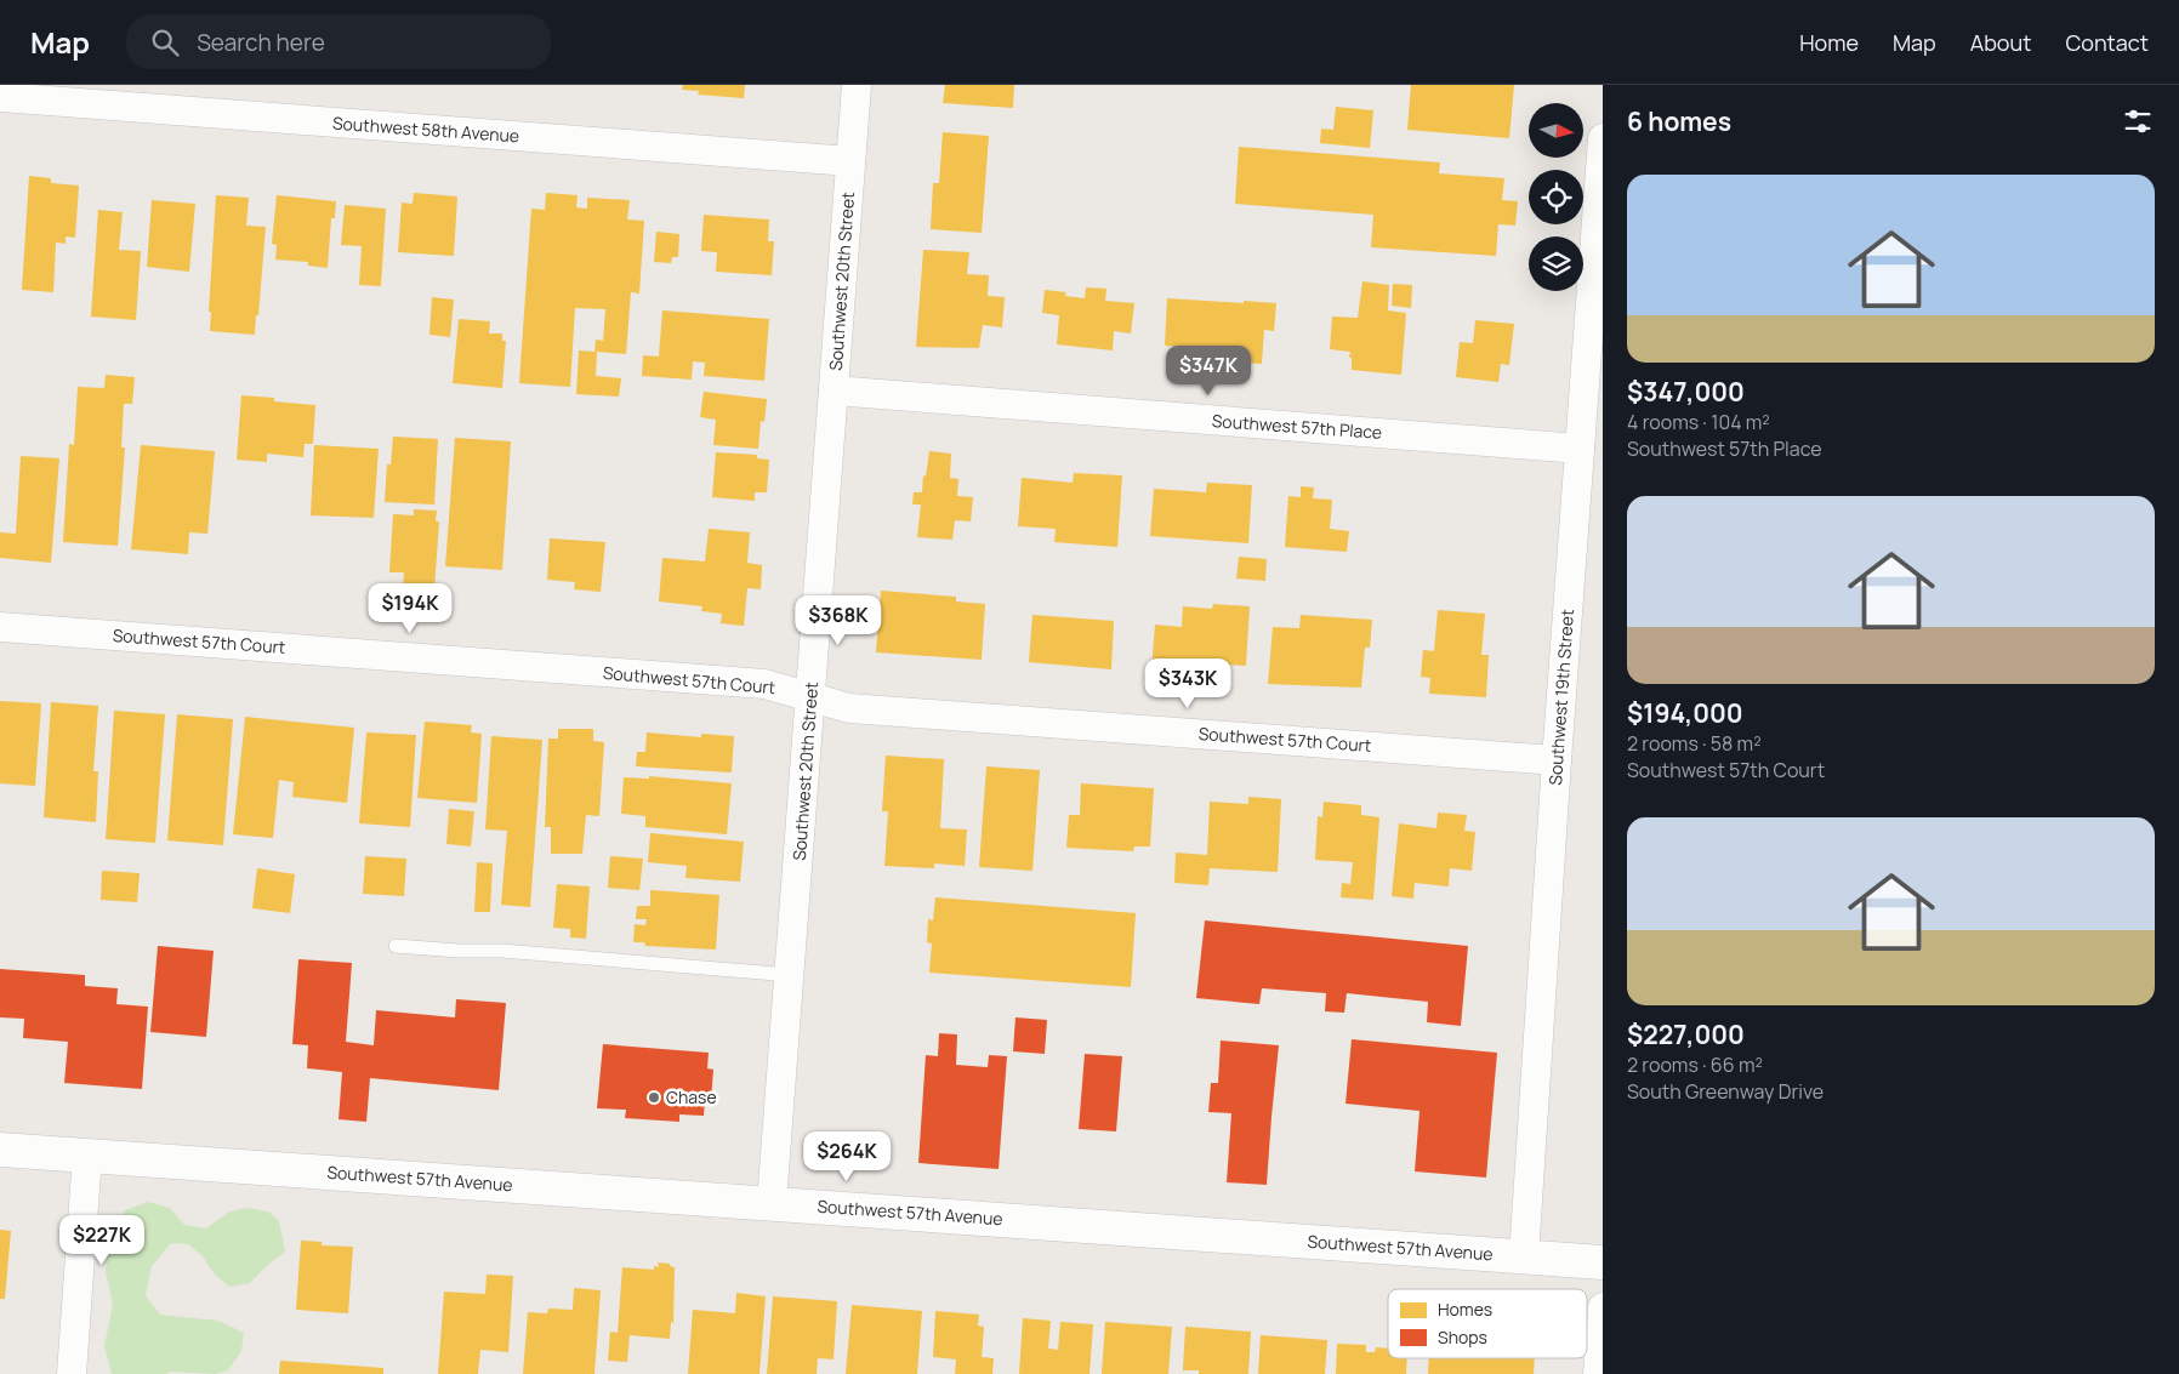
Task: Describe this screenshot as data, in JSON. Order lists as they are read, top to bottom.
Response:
{
  "streets": {
    "main road": ["Southwest 57th Avenue"],
    "street": [
      "Southwest 58th Avenue",
      "Southwest 20th Street",
      "Southwest 57th Place",
      "Southwest 57th Court",
      "Southwest 19th Street"
    ]
  },
  "crossings": [
    ["Southwest 58th Avenue", "Southwest 20th Street"],
    ["Southwest 20th Street", "Southwest 57th Place"],
    ["Southwest 20th Street", "Southwest 57th Court"],
    ["Southwest 20th Street", "Southwest 57th Avenue"],
    ["Southwest 57th Place", "Southwest 19th Street"],
    ["Southwest 57th Court", "Southwest 19th Street"],
    ["Southwest 19th Street", "Southwest 57th Avenue"]
  ],
  "places": ["Chase"],
  "legend": ["Homes", "Shops"],
  "north": "right",
  "page": {
    "header": "Map",
    "search": "Search here",
    "nav": [
      "Home",
      "Map",
      "About",
      "Contact"
    ],
    "heading": "6 homes",
    "list": [
      {
        "name": "$347,000",
        "note": "4 rooms · 104 m² · Southwest 57th Place"
      },
      {
        "name": "$194,000",
        "note": "2 rooms · 58 m² · Southwest 57th Court"
      },
      {
        "name": "$227,000",
        "note": "2 rooms · 66 m² · South Greenway Drive"
      }
    ],
    "price": [
      "$347K",
      "$194K",
      "$368K",
      "$343K",
      "$264K",
      "$227K"
    ]
  }
}
